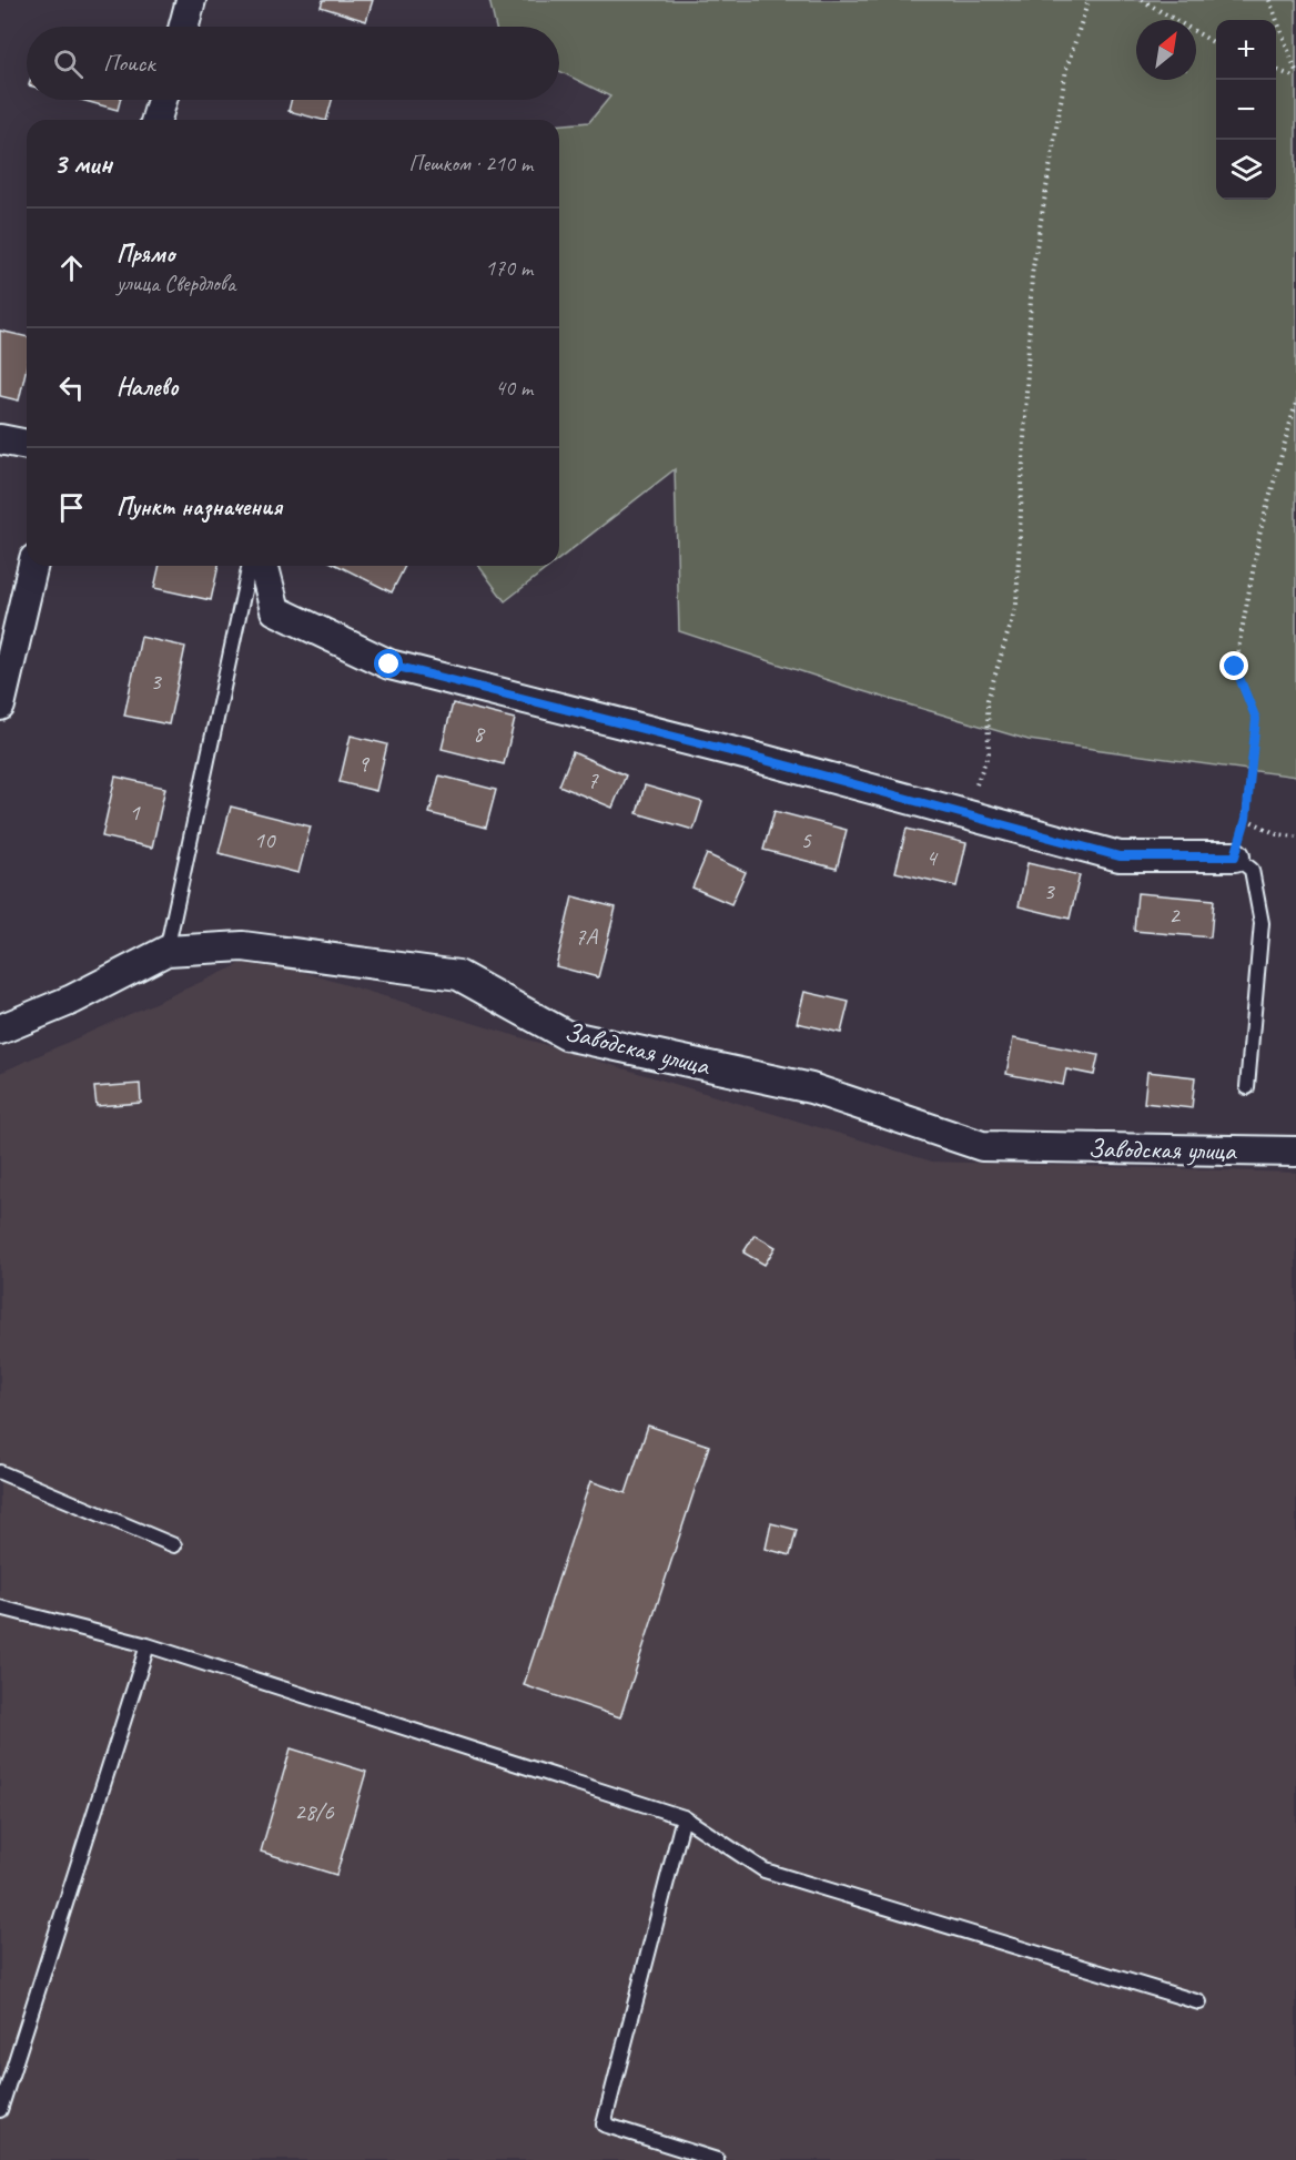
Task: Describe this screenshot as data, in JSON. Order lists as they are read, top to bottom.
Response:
{
  "streets": {
    "street": ["Заводская улица"]
  },
  "house_numbers": [
    "3",
    "8",
    "9",
    "7",
    "1",
    "10",
    "5",
    "4",
    "3",
    "2",
    "7А",
    "28/6"
  ],
  "north": "top right",
  "page": {
    "map_buttons": ["+", "−"],
    "search": "Поиск",
    "heading": ["3 мин", "Пешком · 210 m"],
    "list": [
      ["Прямо", "улица Свердлова", "170 m"],
      ["Налево", "40 m"],
      "Пункт назначения"
    ]
  }
}
